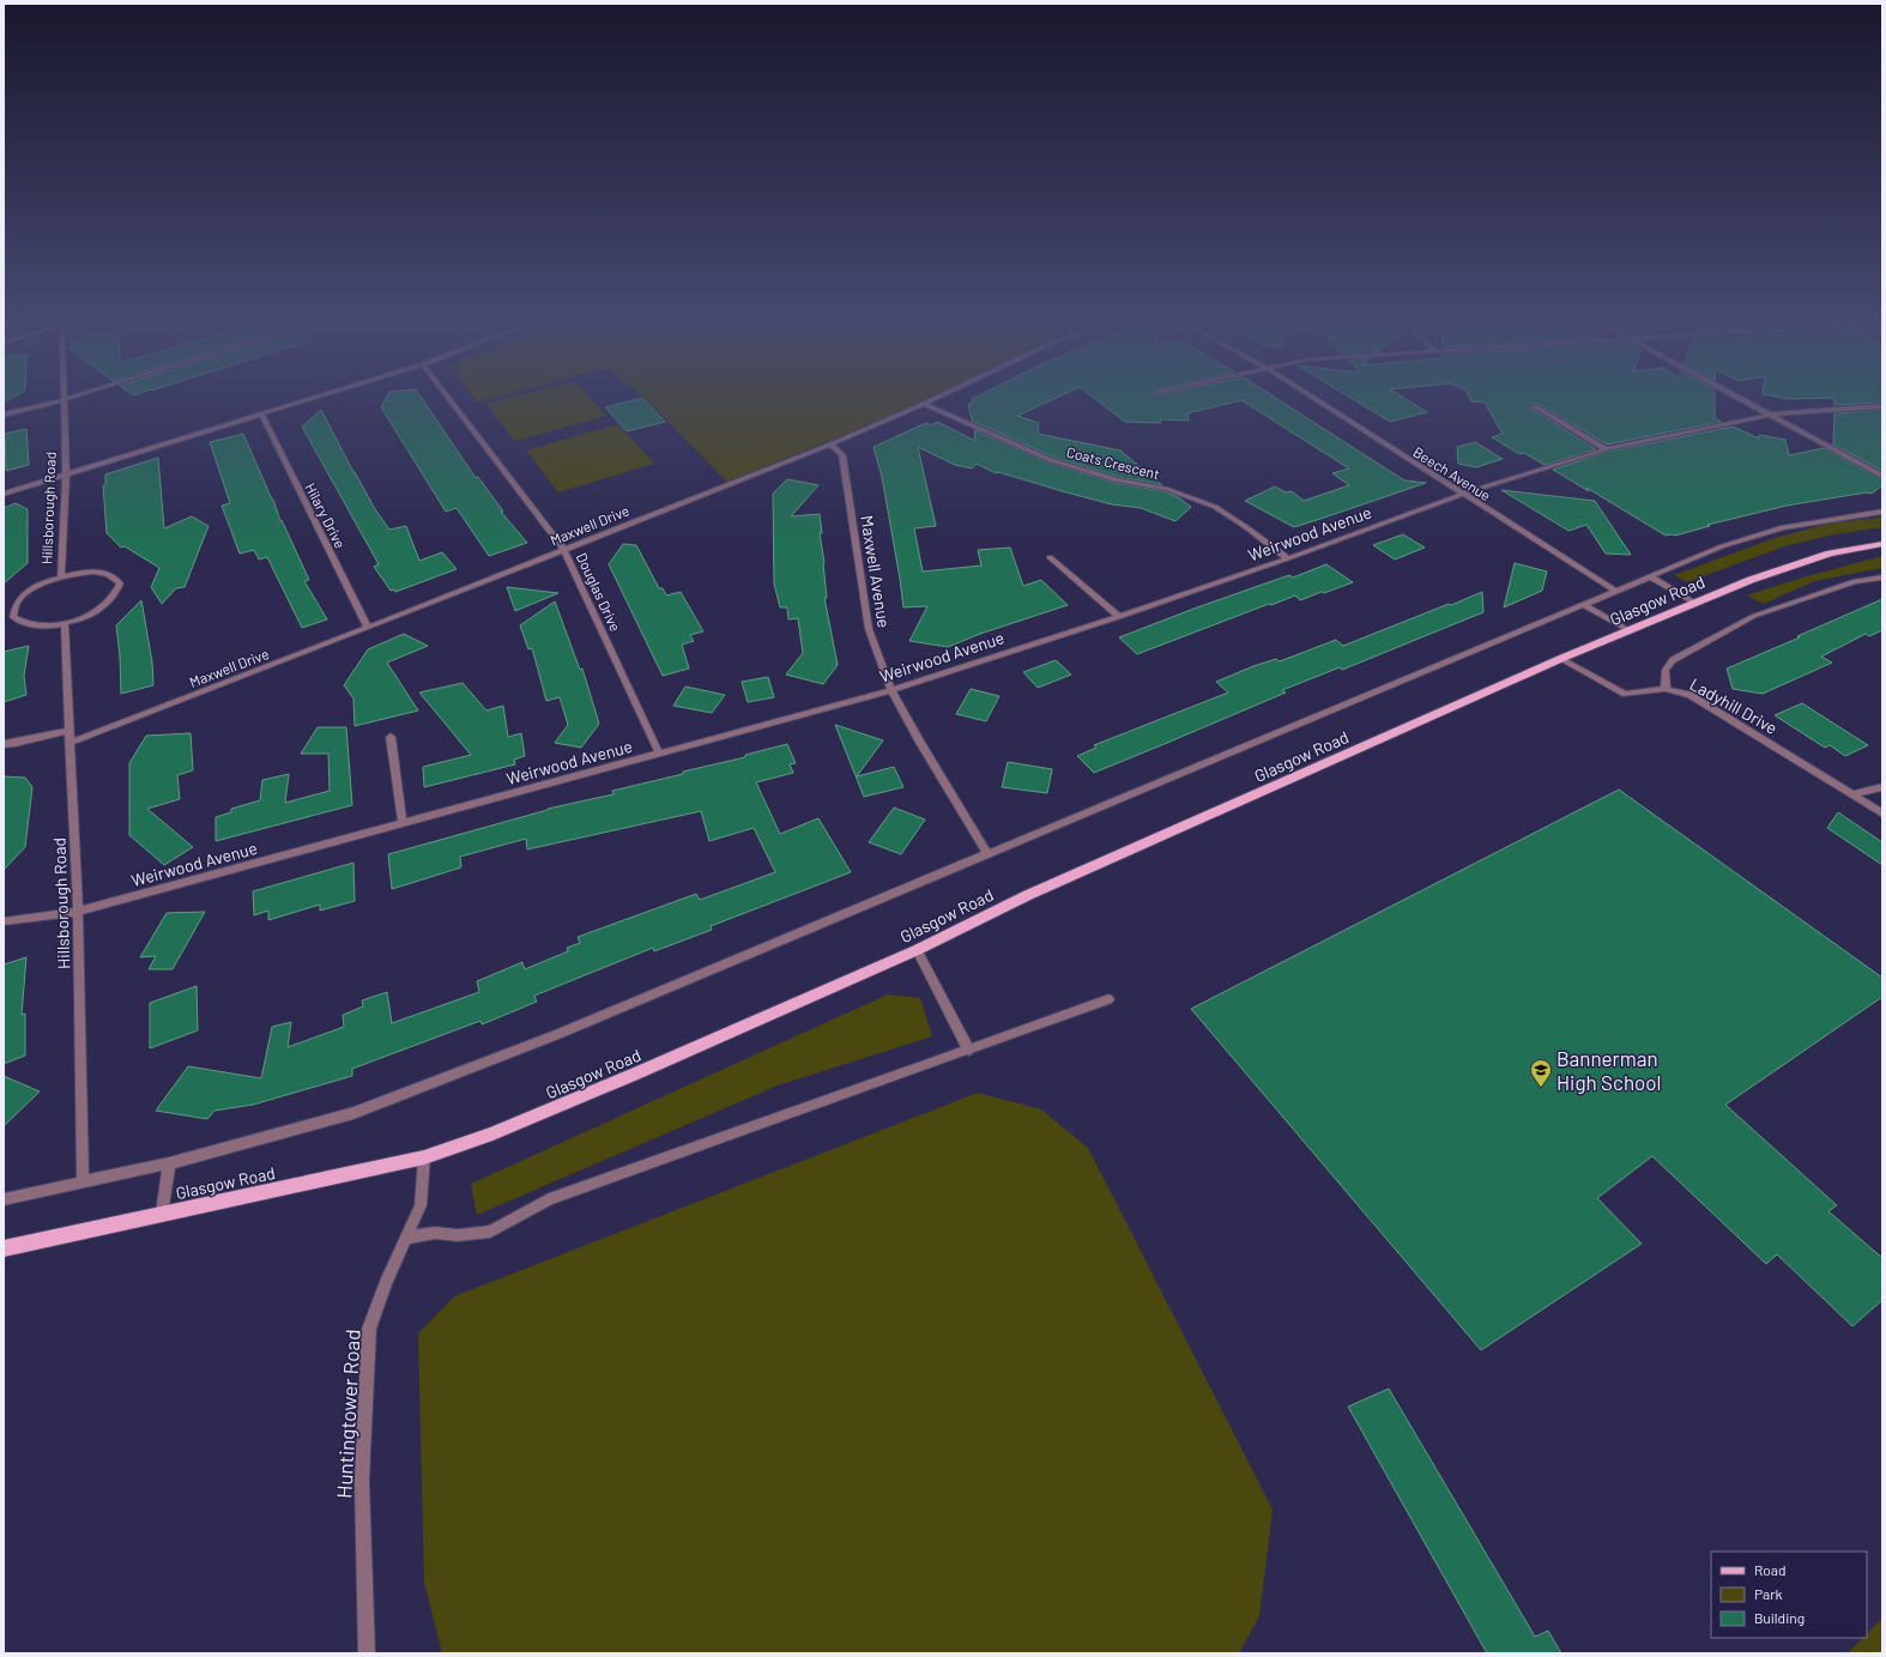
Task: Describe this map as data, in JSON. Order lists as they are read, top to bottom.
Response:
{
  "streets": {
    "main road": ["Glasgow Road"],
    "street": [
      "Coats Crescent",
      "Beech Avenue",
      "Hillsborough Road",
      "Hilary Drive",
      "Maxwell Drive",
      "Weirwood Avenue",
      "Maxwell Avenue",
      "Douglas Drive",
      "Ladyhill Drive",
      "Huntingtower Road"
    ]
  },
  "crossings": [
    ["Coats Crescent", "Maxwell Drive"],
    ["Coats Crescent", "Weirwood Avenue"],
    ["Beech Avenue", "Weirwood Avenue"],
    ["Beech Avenue", "Glasgow Road"],
    ["Hillsborough Road", "Maxwell Drive"],
    ["Hillsborough Road", "Weirwood Avenue"],
    ["Hillsborough Road", "Glasgow Road"],
    ["Hilary Drive", "Maxwell Drive"],
    ["Maxwell Drive", "Maxwell Avenue"],
    ["Maxwell Drive", "Douglas Drive"],
    ["Weirwood Avenue", "Maxwell Avenue"],
    ["Weirwood Avenue", "Douglas Drive"],
    ["Maxwell Avenue", "Glasgow Road"],
    ["Glasgow Road", "Ladyhill Drive"],
    ["Glasgow Road", "Huntingtower Road"]
  ],
  "places": {
    "school or university": ["Bannerman High School"]
  },
  "legend": ["Road", "Park", "Building"]
}
